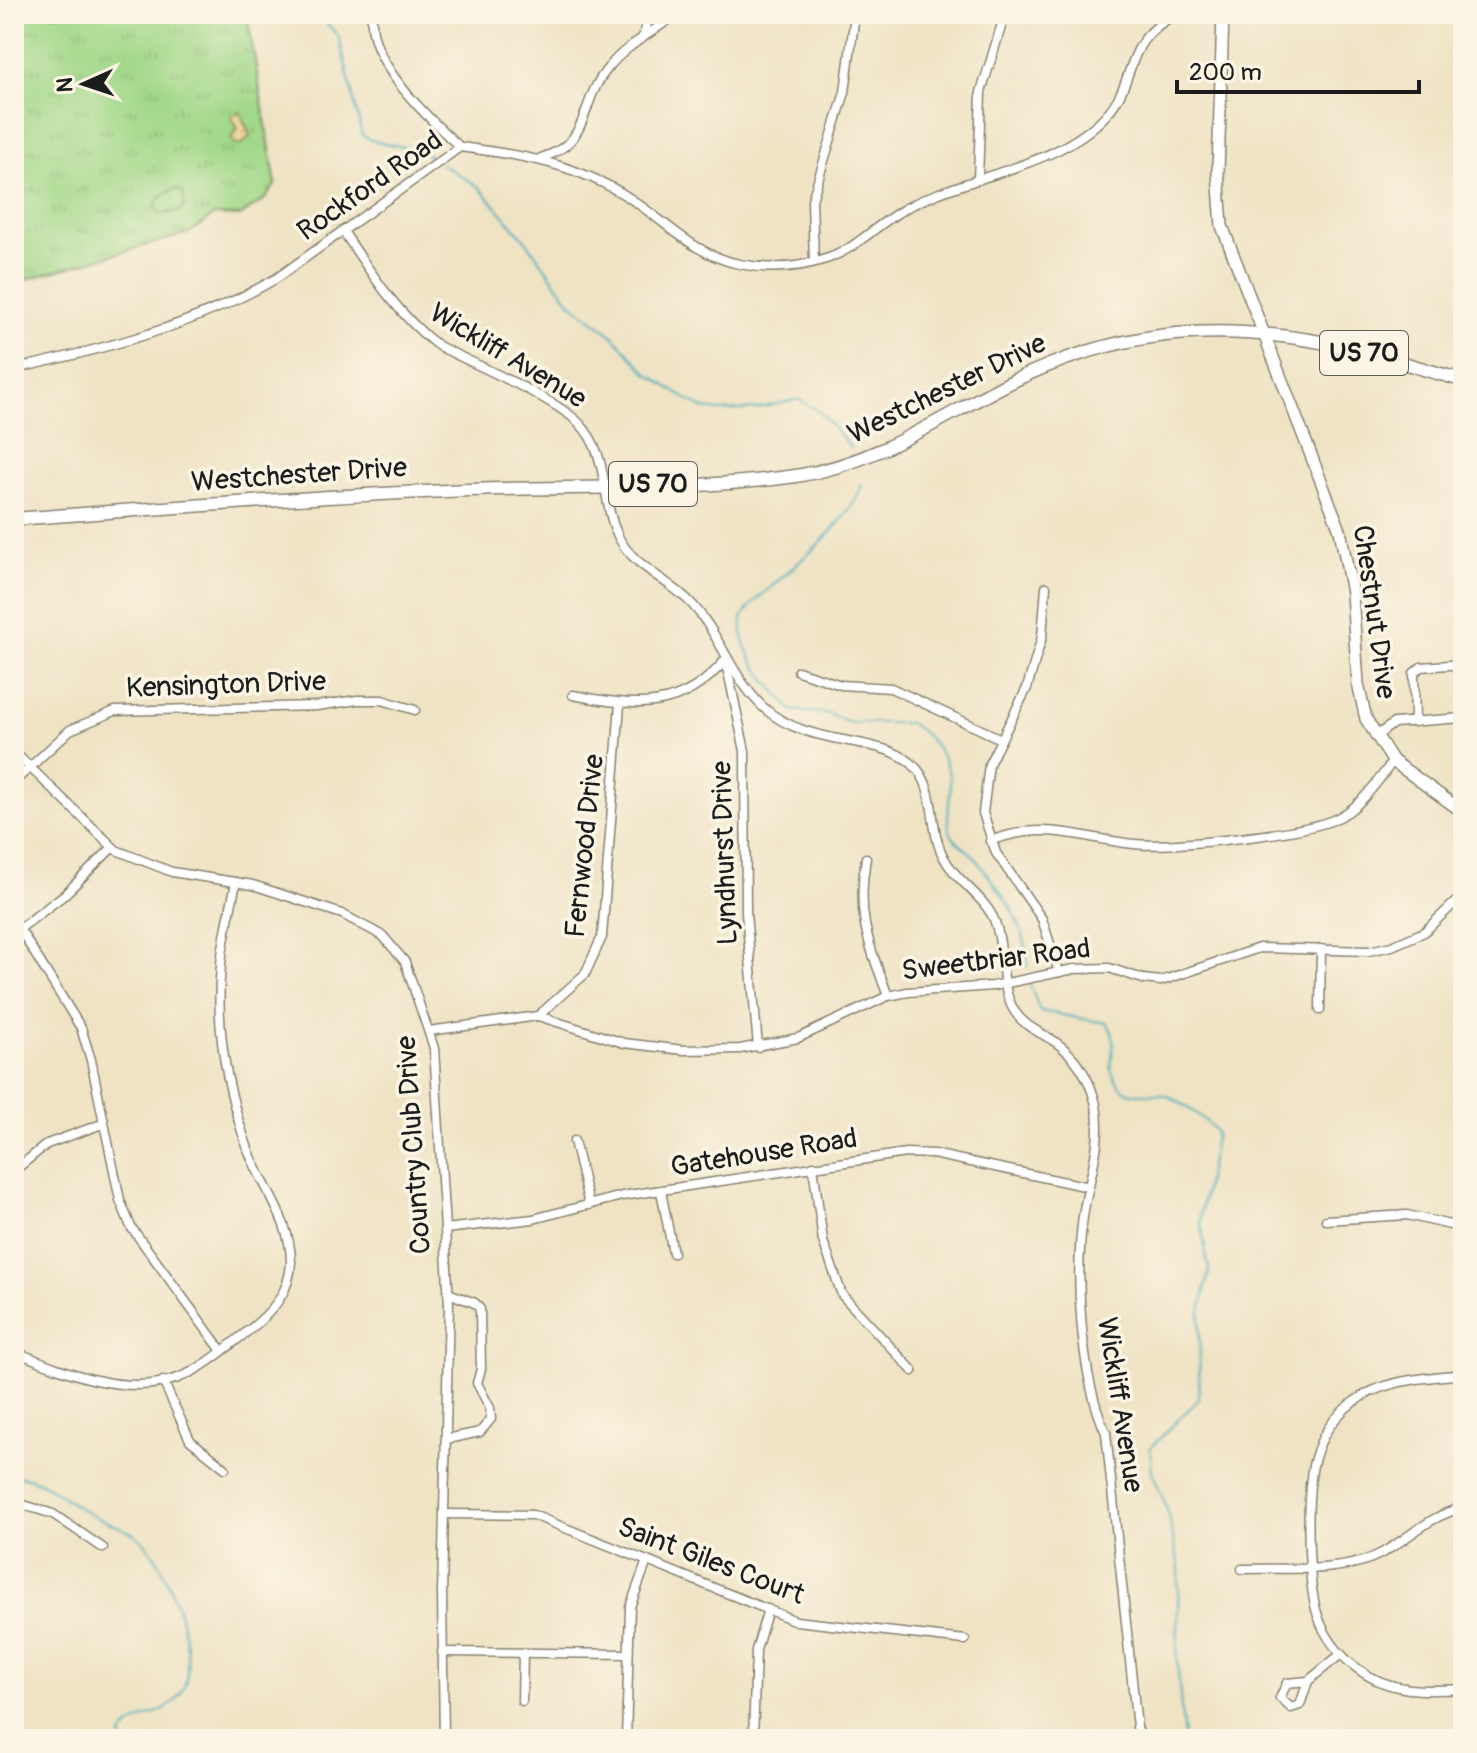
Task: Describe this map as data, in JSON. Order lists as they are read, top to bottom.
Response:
{
  "streets": {
    "main road": ["US 70", "Westchester Drive"],
    "street": [
      "Rockford Road",
      "Wickliff Avenue",
      "Chestnut Drive",
      "Kensington Drive",
      "Fernwood Drive",
      "Lyndhurst Drive",
      "Sweetbriar Road",
      "Country Club Drive",
      "Gatehouse Road",
      "Saint Giles Court"
    ]
  },
  "crossings": [
    ["Rockford Road", "Wickliff Avenue"],
    ["Wickliff Avenue", "Westchester Drive"],
    ["Wickliff Avenue", "Lyndhurst Drive"],
    ["Wickliff Avenue", "Sweetbriar Road"],
    ["Wickliff Avenue", "Gatehouse Road"],
    ["Westchester Drive", "Chestnut Drive"],
    ["Kensington Drive", "Country Club Drive"],
    ["Fernwood Drive", "Sweetbriar Road"],
    ["Lyndhurst Drive", "Sweetbriar Road"],
    ["Sweetbriar Road", "Country Club Drive"],
    ["Country Club Drive", "Gatehouse Road"],
    ["Country Club Drive", "Saint Giles Court"]
  ],
  "scale_bar": "200 m",
  "north": "left"
}
